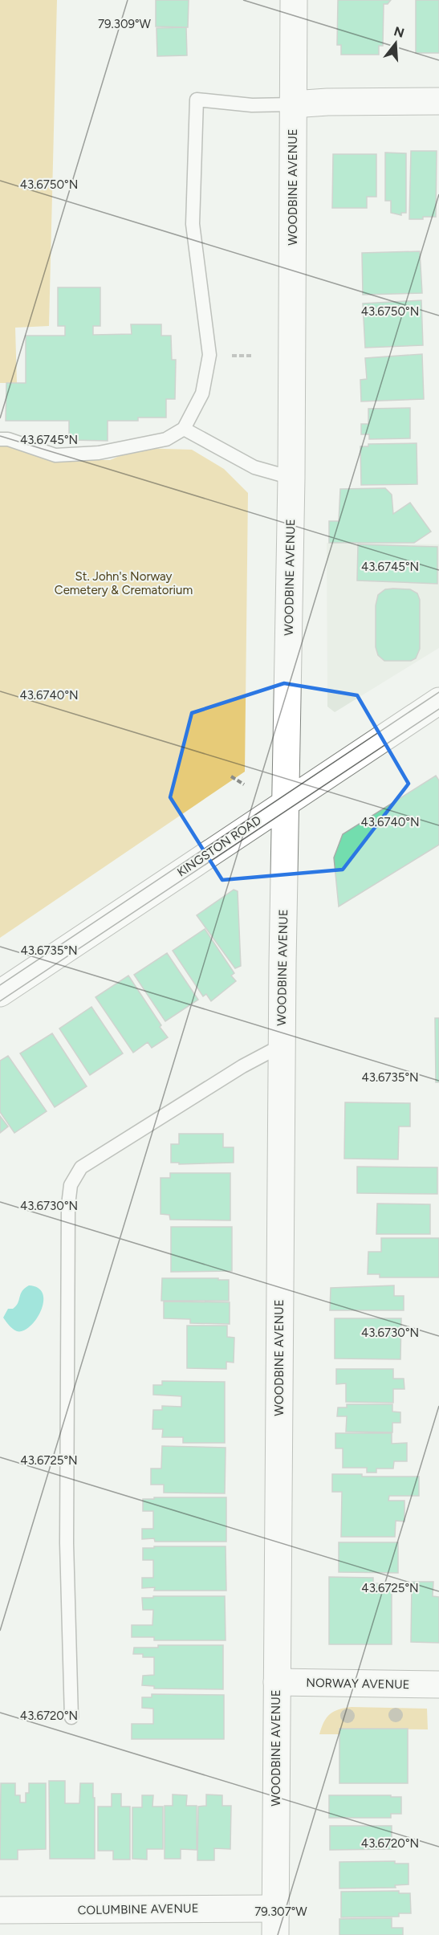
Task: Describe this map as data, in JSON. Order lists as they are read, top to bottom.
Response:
{
  "streets": {
    "main road": [
      "WOODBINE AVENUE",
      "KINGSTON ROAD",
      "NORWAY AVENUE",
      "COLUMBINE AVENUE"
    ]
  },
  "crossings": [
    ["WOODBINE AVENUE", "KINGSTON ROAD"],
    ["WOODBINE AVENUE", "NORWAY AVENUE"],
    ["WOODBINE AVENUE", "COLUMBINE AVENUE"]
  ],
  "parks": ["St. John's Norway Cemetery & Crematorium"],
  "north": "top",
  "coordinates": [
    "79.309°W",
    "43.6750°N",
    "43.6745°N",
    "43.6740°N",
    "43.6735°N",
    "43.6730°N",
    "43.6725°N",
    "43.6720°N",
    "79.307°W"
  ]
}
